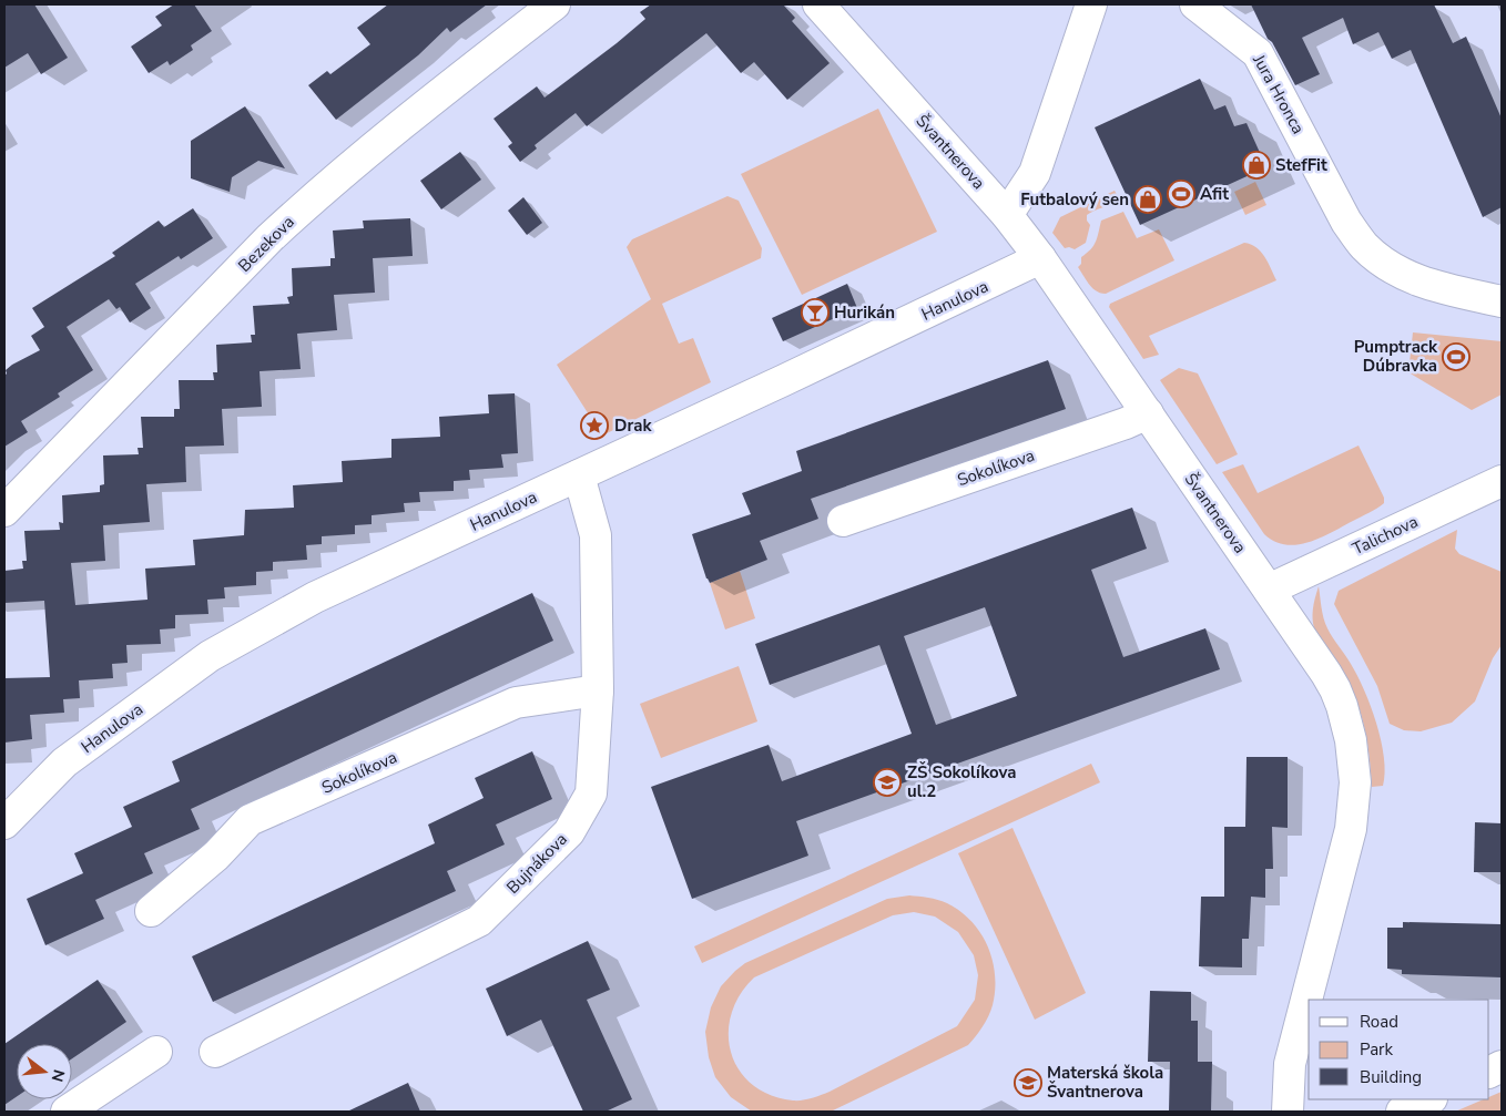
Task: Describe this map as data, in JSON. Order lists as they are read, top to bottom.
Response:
{
  "streets": {
    "street": [
      "Jura Hronca",
      "Švantnerova",
      "Bezekova",
      "Hanulova",
      "Sokolíkova",
      "Talichova",
      "Bujnákova"
    ]
  },
  "crossings": [
    ["Švantnerova", "Hanulova"],
    ["Švantnerova", "Sokolíkova"],
    ["Švantnerova", "Talichova"],
    ["Hanulova", "Bujnákova"],
    ["Sokolíkova", "Bujnákova"]
  ],
  "places": {
    "shop": ["StefFit", "Futbalový sen"],
    "sports": ["Afit", "Pumptrack Dúbravka"],
    "bar": ["Hurikán"],
    "place": ["Drak"],
    "school or university": ["ZŠ Sokolíkova ul.2", "Materská škola Švantnerova"]
  },
  "legend": ["Road", "Park", "Building"],
  "north": "right"
}
